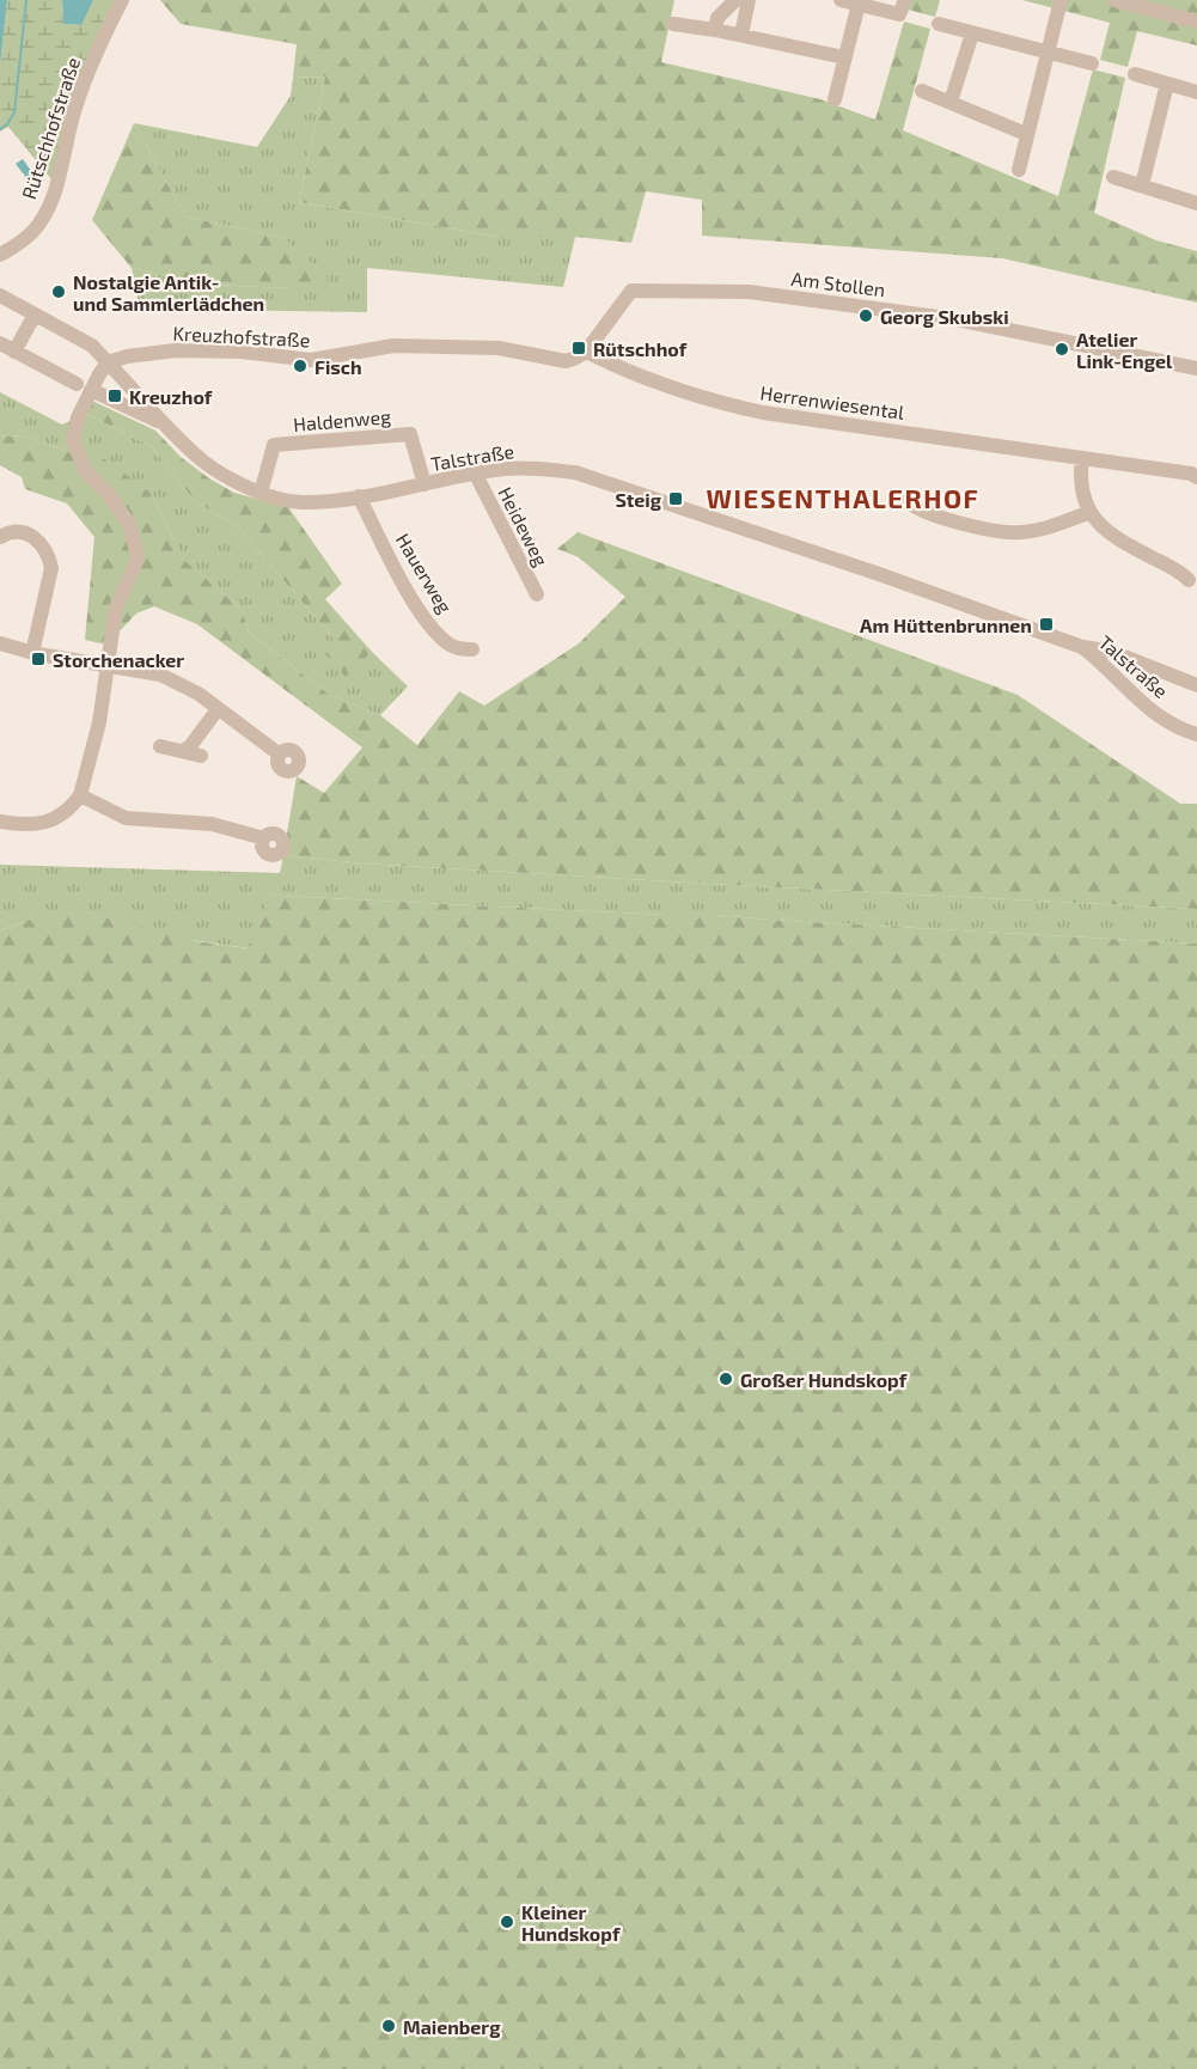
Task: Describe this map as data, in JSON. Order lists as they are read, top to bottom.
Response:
{
  "streets": {
    "street": [
      "Rütschhofstraße",
      "Am Stollen",
      "Kreuzhofstraße",
      "Herrenwiesental",
      "Haldenweg",
      "Talstraße",
      "Heideweg",
      "Hauerweg"
    ]
  },
  "crossings": [
    ["Am Stollen", "Kreuzhofstraße"],
    ["Am Stollen", "Herrenwiesental"],
    ["Kreuzhofstraße", "Herrenwiesental"],
    ["Kreuzhofstraße", "Talstraße"],
    ["Haldenweg", "Talstraße"],
    ["Talstraße", "Heideweg"],
    ["Talstraße", "Hauerweg"]
  ],
  "districts": ["WIESENTHALERHOF"],
  "places": {
    "other": [
      "Nostalgie Antik- und Sammlerlädchen",
      "Georg Skubski",
      "Atelier Link-Engel",
      "Fisch",
      "Großer Hundskopf",
      "Kleiner Hundskopf",
      "Maienberg"
    ],
    "transit": [
      "Rütschhof",
      "Kreuzhof",
      "Steig",
      "Am Hüttenbrunnen",
      "Storchenacker"
    ]
  }
}
